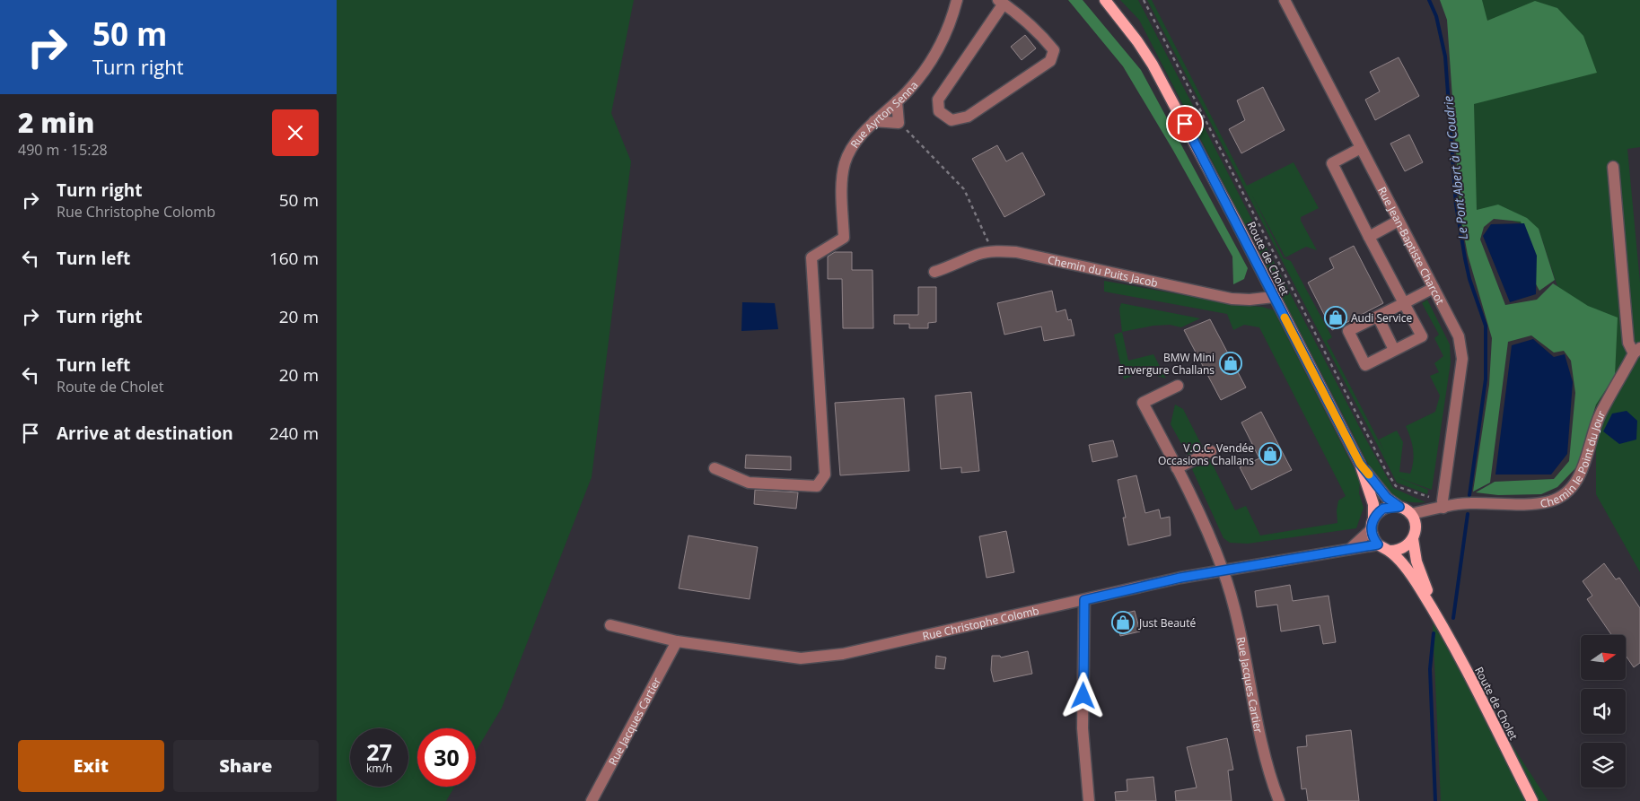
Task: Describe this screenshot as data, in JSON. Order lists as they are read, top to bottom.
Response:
{
  "streets": {
    "main road": ["Route de Cholet"],
    "street": [
      "Rue Ayrton Senna",
      "Rue Jean-Baptiste Charcot",
      "Chemin du Puits Jacob",
      "Chemin le Point du Jour",
      "Rue Christophe Colomb",
      "Rue Jacques Cartier"
    ]
  },
  "crossings": [
    ["Rue Jean-Baptiste Charcot", "Chemin le Point du Jour"],
    ["Route de Cholet", "Chemin du Puits Jacob"],
    ["Route de Cholet", "Chemin le Point du Jour"],
    ["Route de Cholet", "Rue Christophe Colomb"],
    ["Chemin le Point du Jour", "Rue Christophe Colomb"],
    ["Rue Christophe Colomb", "Rue Jacques Cartier"]
  ],
  "water": ["Le Pont Abert à la Coudrie"],
  "places": {
    "shop": [
      "Audi Service",
      "BMW Mini Envergure Challans",
      "V.O.C. Vendée Occasions Challans",
      "Just Beauté"
    ]
  },
  "north": "right",
  "page": {
    "turn": ["50 m", "Turn right"],
    "heading": ["2 min", "490 m · 15:28"],
    "list": [
      {
        "name": "Turn right",
        "note": "Rue Christophe Colomb",
        "value": "50 m"
      },
      {
        "name": "Turn left",
        "value": "160 m"
      },
      {
        "name": "Turn right",
        "value": "20 m"
      },
      {
        "name": "Turn left",
        "note": "Route de Cholet",
        "value": "20 m"
      },
      {
        "name": "Arrive at destination",
        "value": "240 m"
      }
    ],
    "speed": "27 km/h",
    "limit": "30",
    "buttons": ["Exit", "Share"]
  }
}
